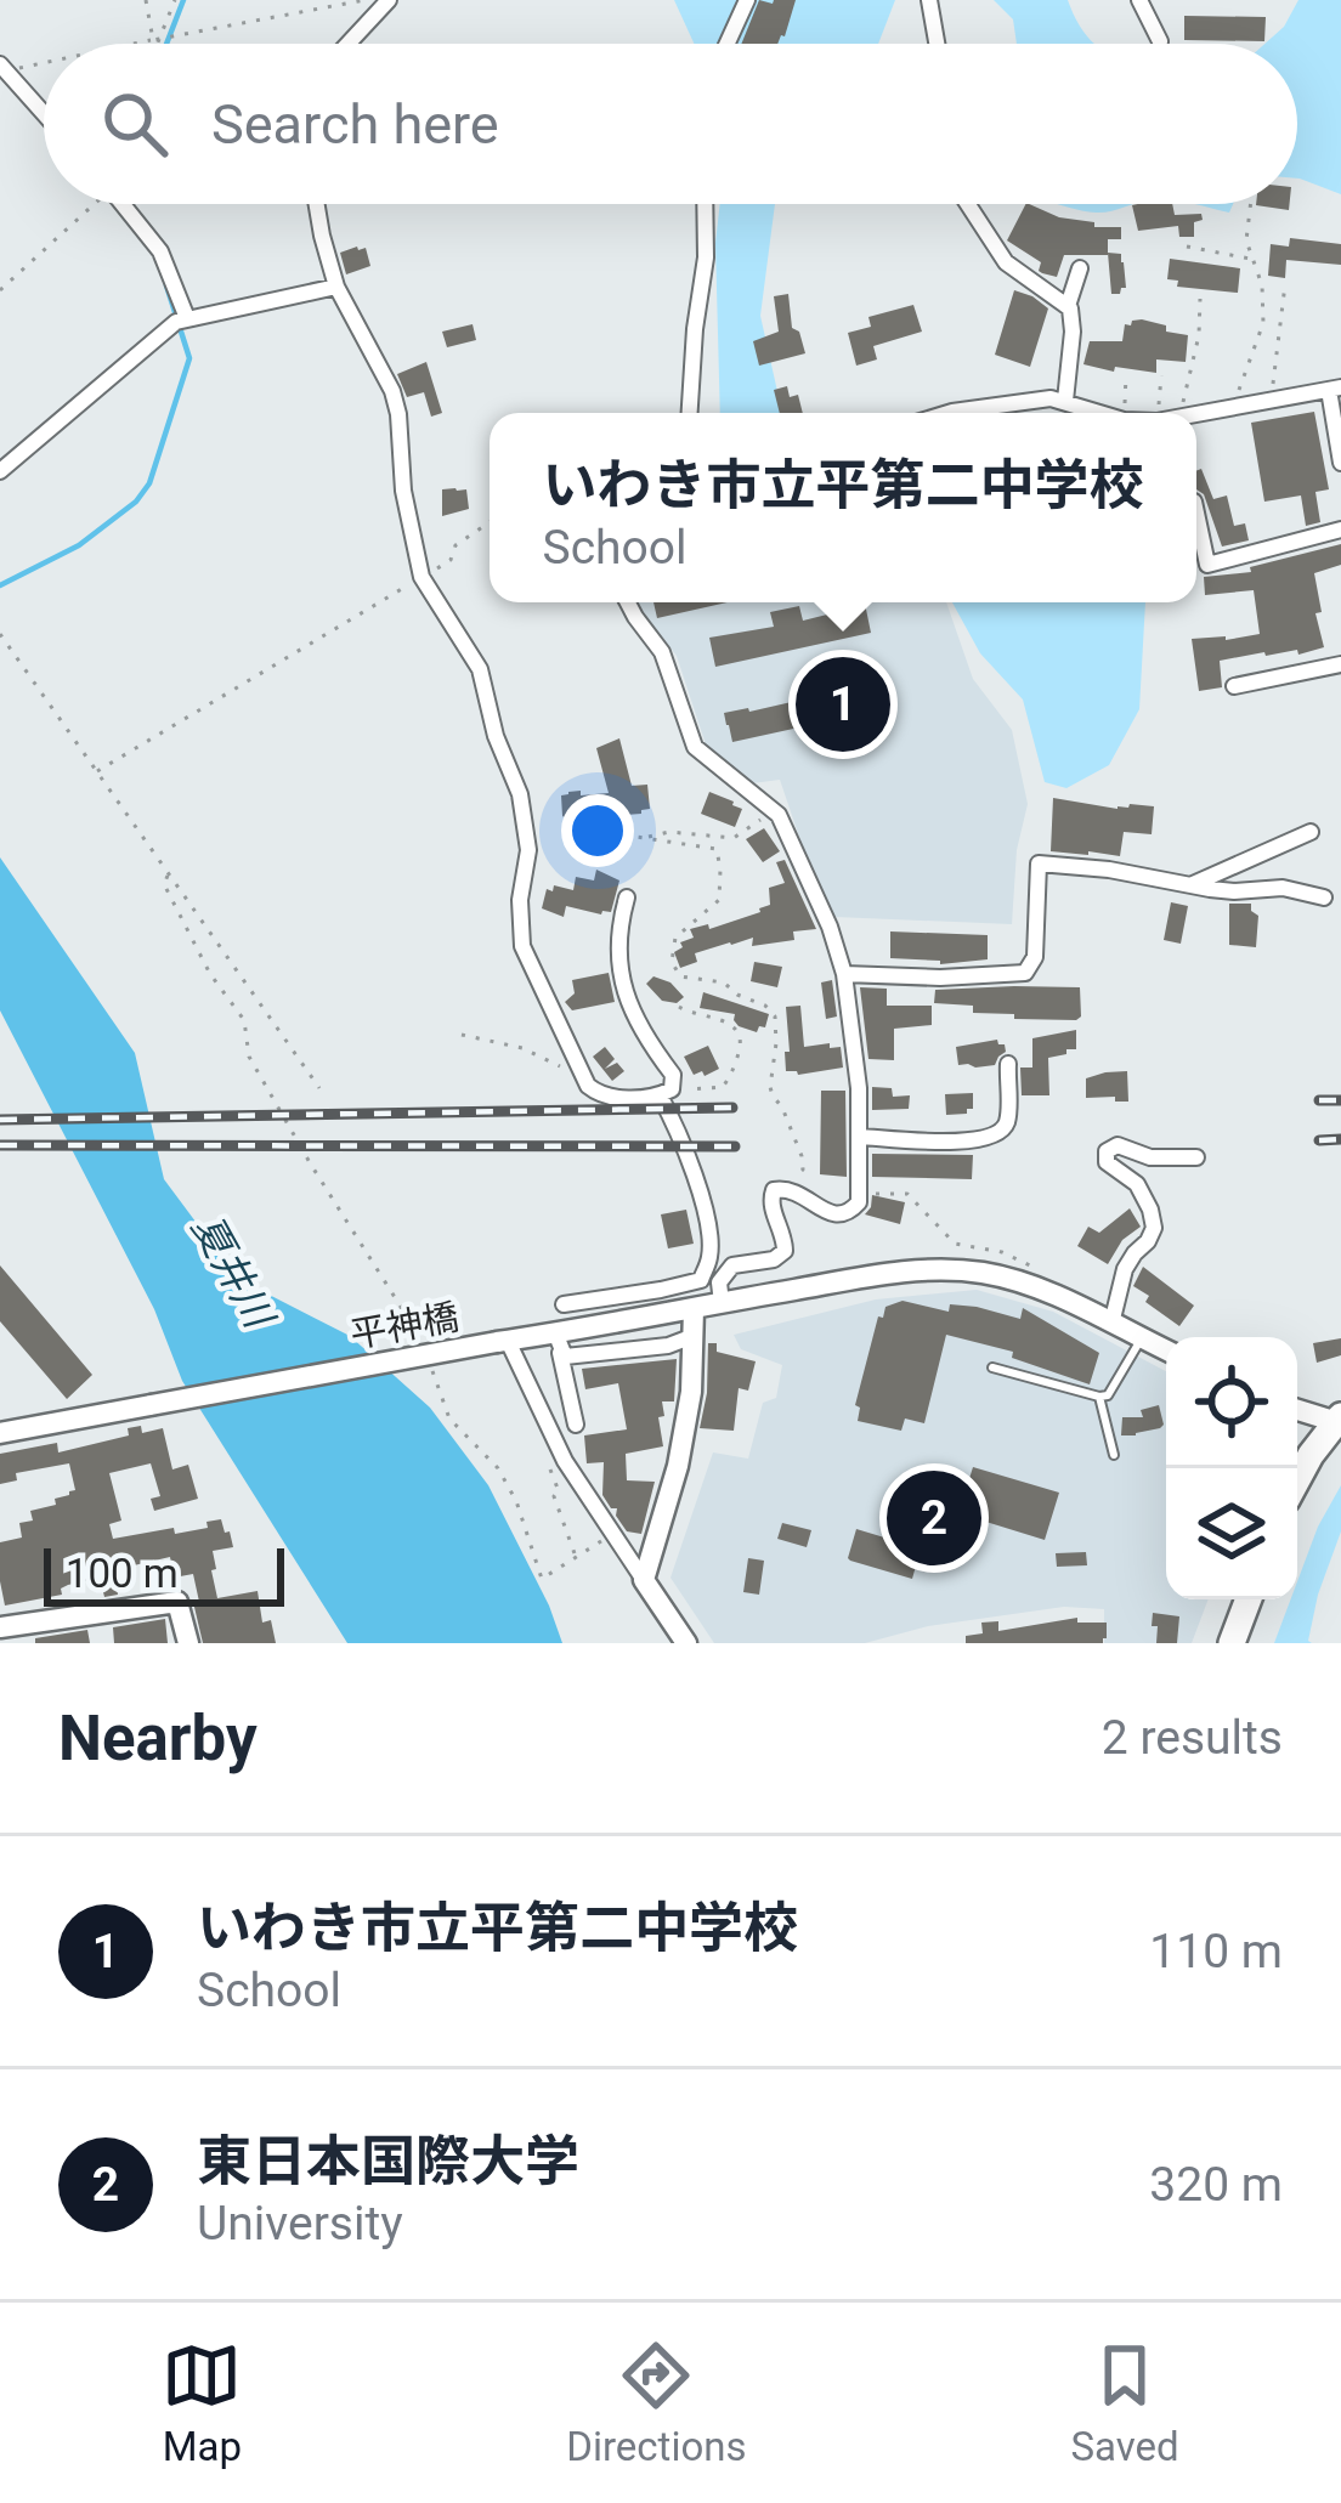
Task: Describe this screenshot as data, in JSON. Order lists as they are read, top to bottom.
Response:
{
  "streets": {
    "street": ["平神橋"]
  },
  "water": ["夏井川"],
  "scale_bar": "100 m",
  "page": {
    "search": "Search here",
    "popup": ["いわき市立平第二中学校", "School"],
    "pins": ["1", "2"],
    "scale": "100 m",
    "heading": ["Nearby", "2 results"],
    "list": [
      {
        "mark": "1",
        "name": "いわき市立平第二中学校",
        "note": "School",
        "value": "110 m"
      },
      {
        "mark": "2",
        "name": "東日本国際大学",
        "note": "University",
        "value": "320 m"
      }
    ],
    "nav": ["Map", "Directions", "Saved"]
  }
}
